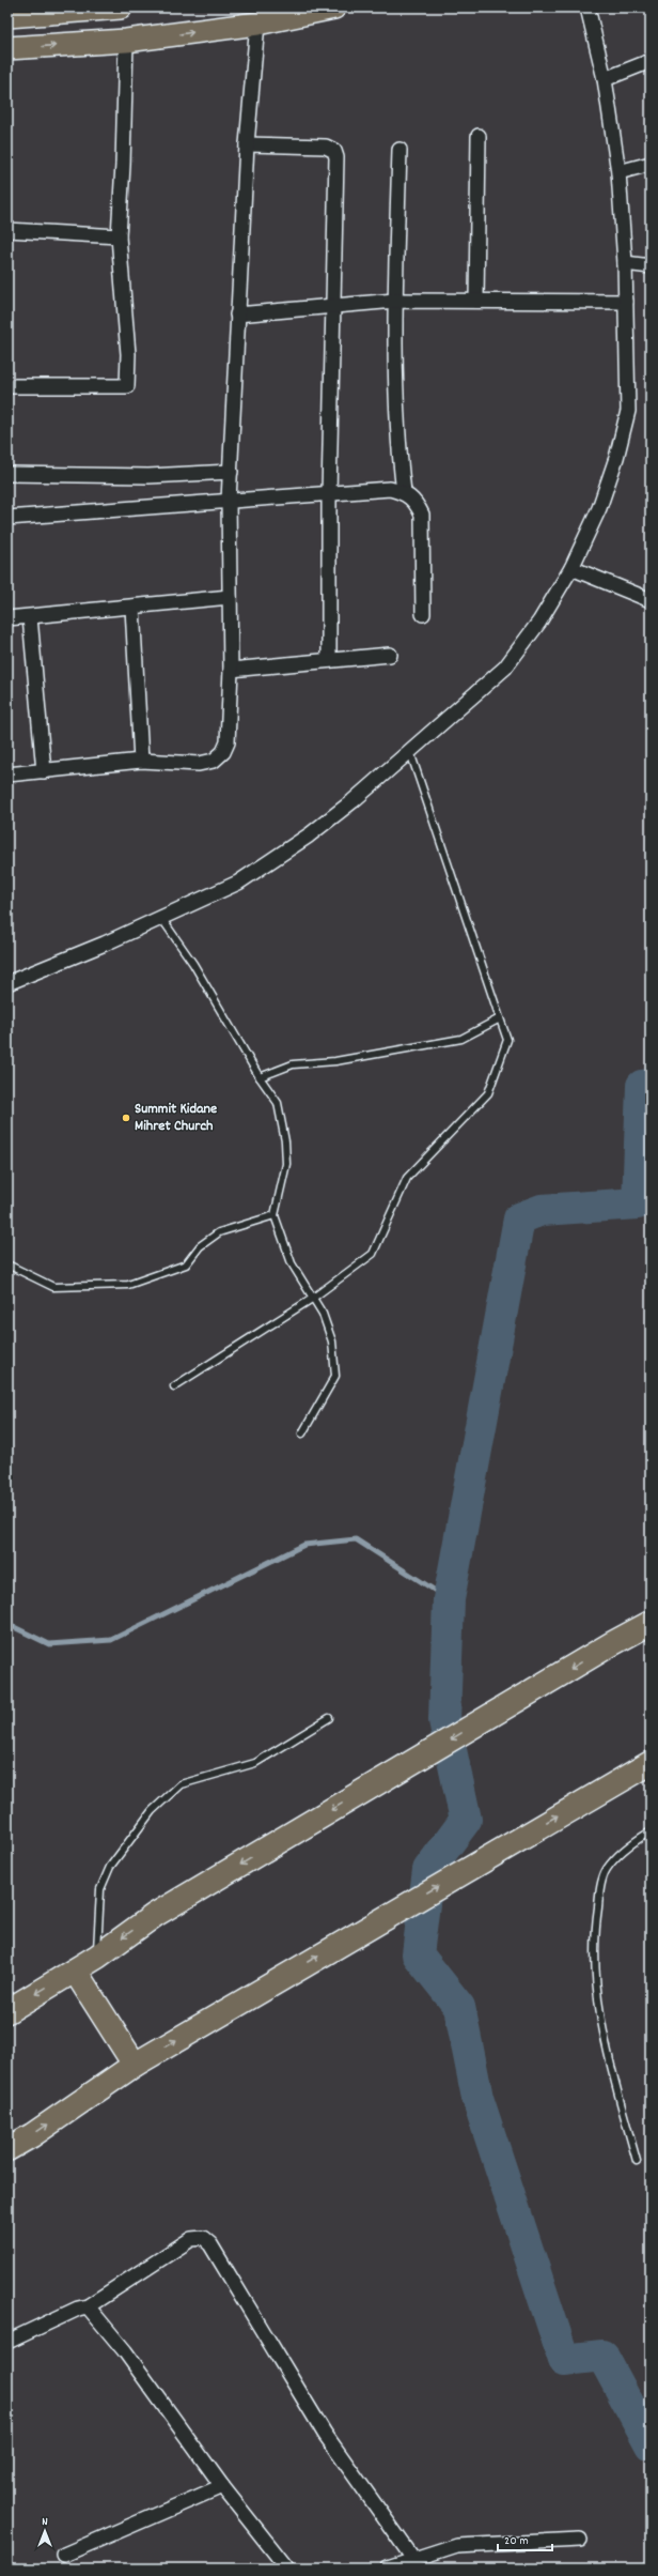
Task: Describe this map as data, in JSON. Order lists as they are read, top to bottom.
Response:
{
  "places": ["Summit Kidane Mihret Church"],
  "scale_bar": "20 m",
  "north": "top"
}
